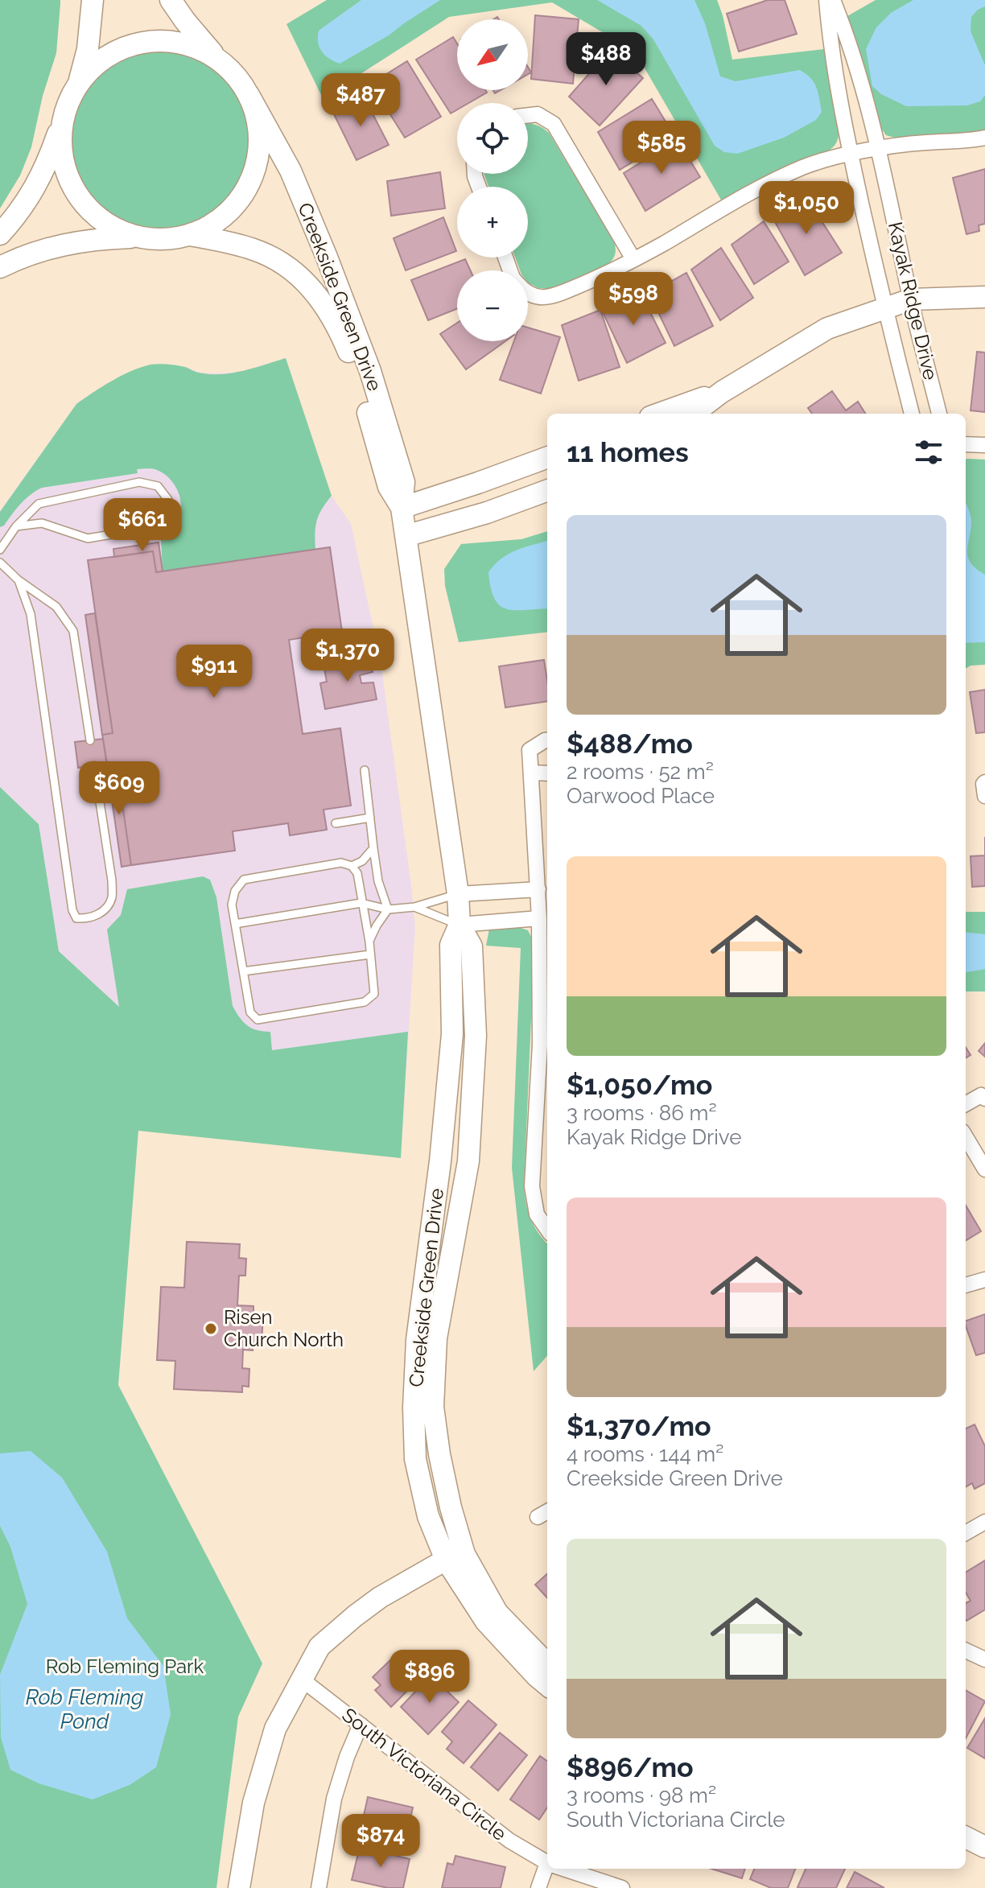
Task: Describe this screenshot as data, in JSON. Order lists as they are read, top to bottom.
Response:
{
  "streets": {
    "main road": ["Creekside Green Drive"],
    "street": ["Kayak Ridge Drive", "South Victoriana Circle"]
  },
  "water": ["Rob Fleming Pond"],
  "parks": ["Rob Fleming Park"],
  "places": ["Risen Church North"],
  "north": "bottom left",
  "page": {
    "map_buttons": ["+", "−"],
    "price": [
      "$488",
      "$487",
      "$585",
      "$1,050",
      "$598",
      "$661",
      "$1,370",
      "$911",
      "$609",
      "$896",
      "$874"
    ],
    "heading": "11 homes",
    "list": [
      {
        "name": "$488/mo",
        "note": "2 rooms · 52 m² · Oarwood Place"
      },
      {
        "name": "$1,050/mo",
        "note": "3 rooms · 86 m² · Kayak Ridge Drive"
      },
      {
        "name": "$1,370/mo",
        "note": "4 rooms · 144 m² · Creekside Green Drive"
      },
      {
        "name": "$896/mo",
        "note": "3 rooms · 98 m² · South Victoriana Circle"
      }
    ]
  }
}
